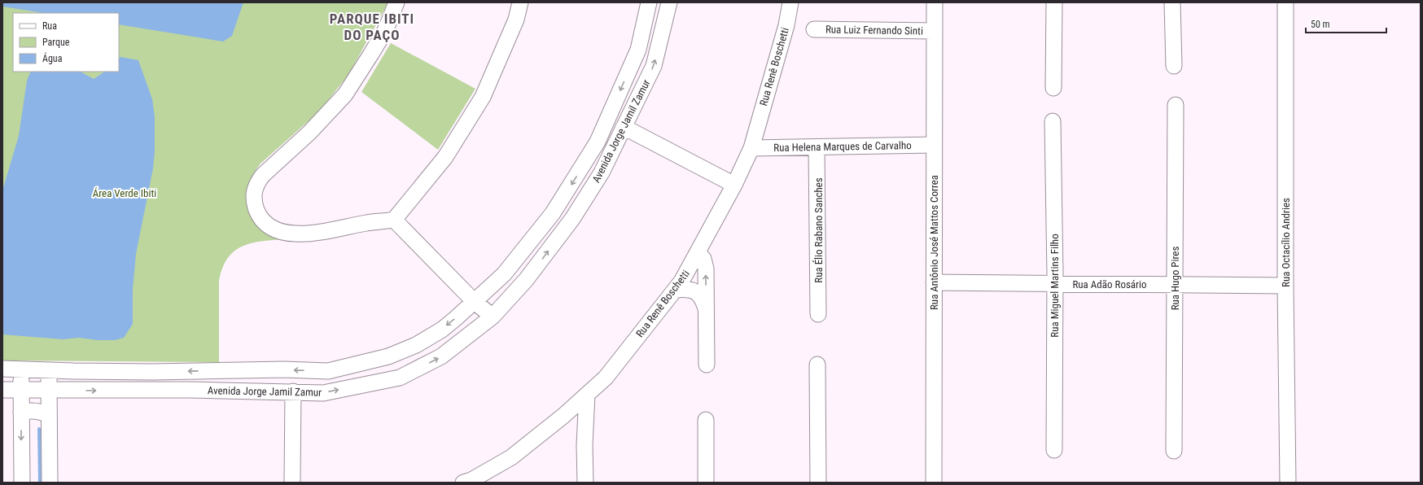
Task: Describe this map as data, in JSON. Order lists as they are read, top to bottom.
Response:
{
  "streets": {
    "street": [
      "Rua Luiz Fernando Sinti",
      "Rua Renê Boschetti",
      "Avenida Jorge Jamil Zamur",
      "Rua Helena Marques de Carvalho",
      "Rua Élio Rabano Sanches",
      "Rua Antônio José Mattos Correa",
      "Rua Octacílio Andries",
      "Rua Hugo Pires",
      "Rua Adão Rosário",
      "Rua Miguel Martins Filho"
    ]
  },
  "crossings": [
    ["Rua Luiz Fernando Sinti", "Rua Antônio José Mattos Correa"],
    ["Rua Renê Boschetti", "Rua Helena Marques de Carvalho"],
    ["Rua Helena Marques de Carvalho", "Rua Élio Rabano Sanches"],
    ["Rua Helena Marques de Carvalho", "Rua Antônio José Mattos Correa"],
    ["Rua Antônio José Mattos Correa", "Rua Adão Rosário"],
    ["Rua Octacílio Andries", "Rua Adão Rosário"],
    ["Rua Hugo Pires", "Rua Adão Rosário"],
    ["Rua Adão Rosário", "Rua Miguel Martins Filho"]
  ],
  "districts": ["PARQUE IBITI DO PAÇO"],
  "parks": ["Área Verde Ibiti"],
  "legend": ["Rua", "Parque", "Água"],
  "scale_bar": "50 m"
}
